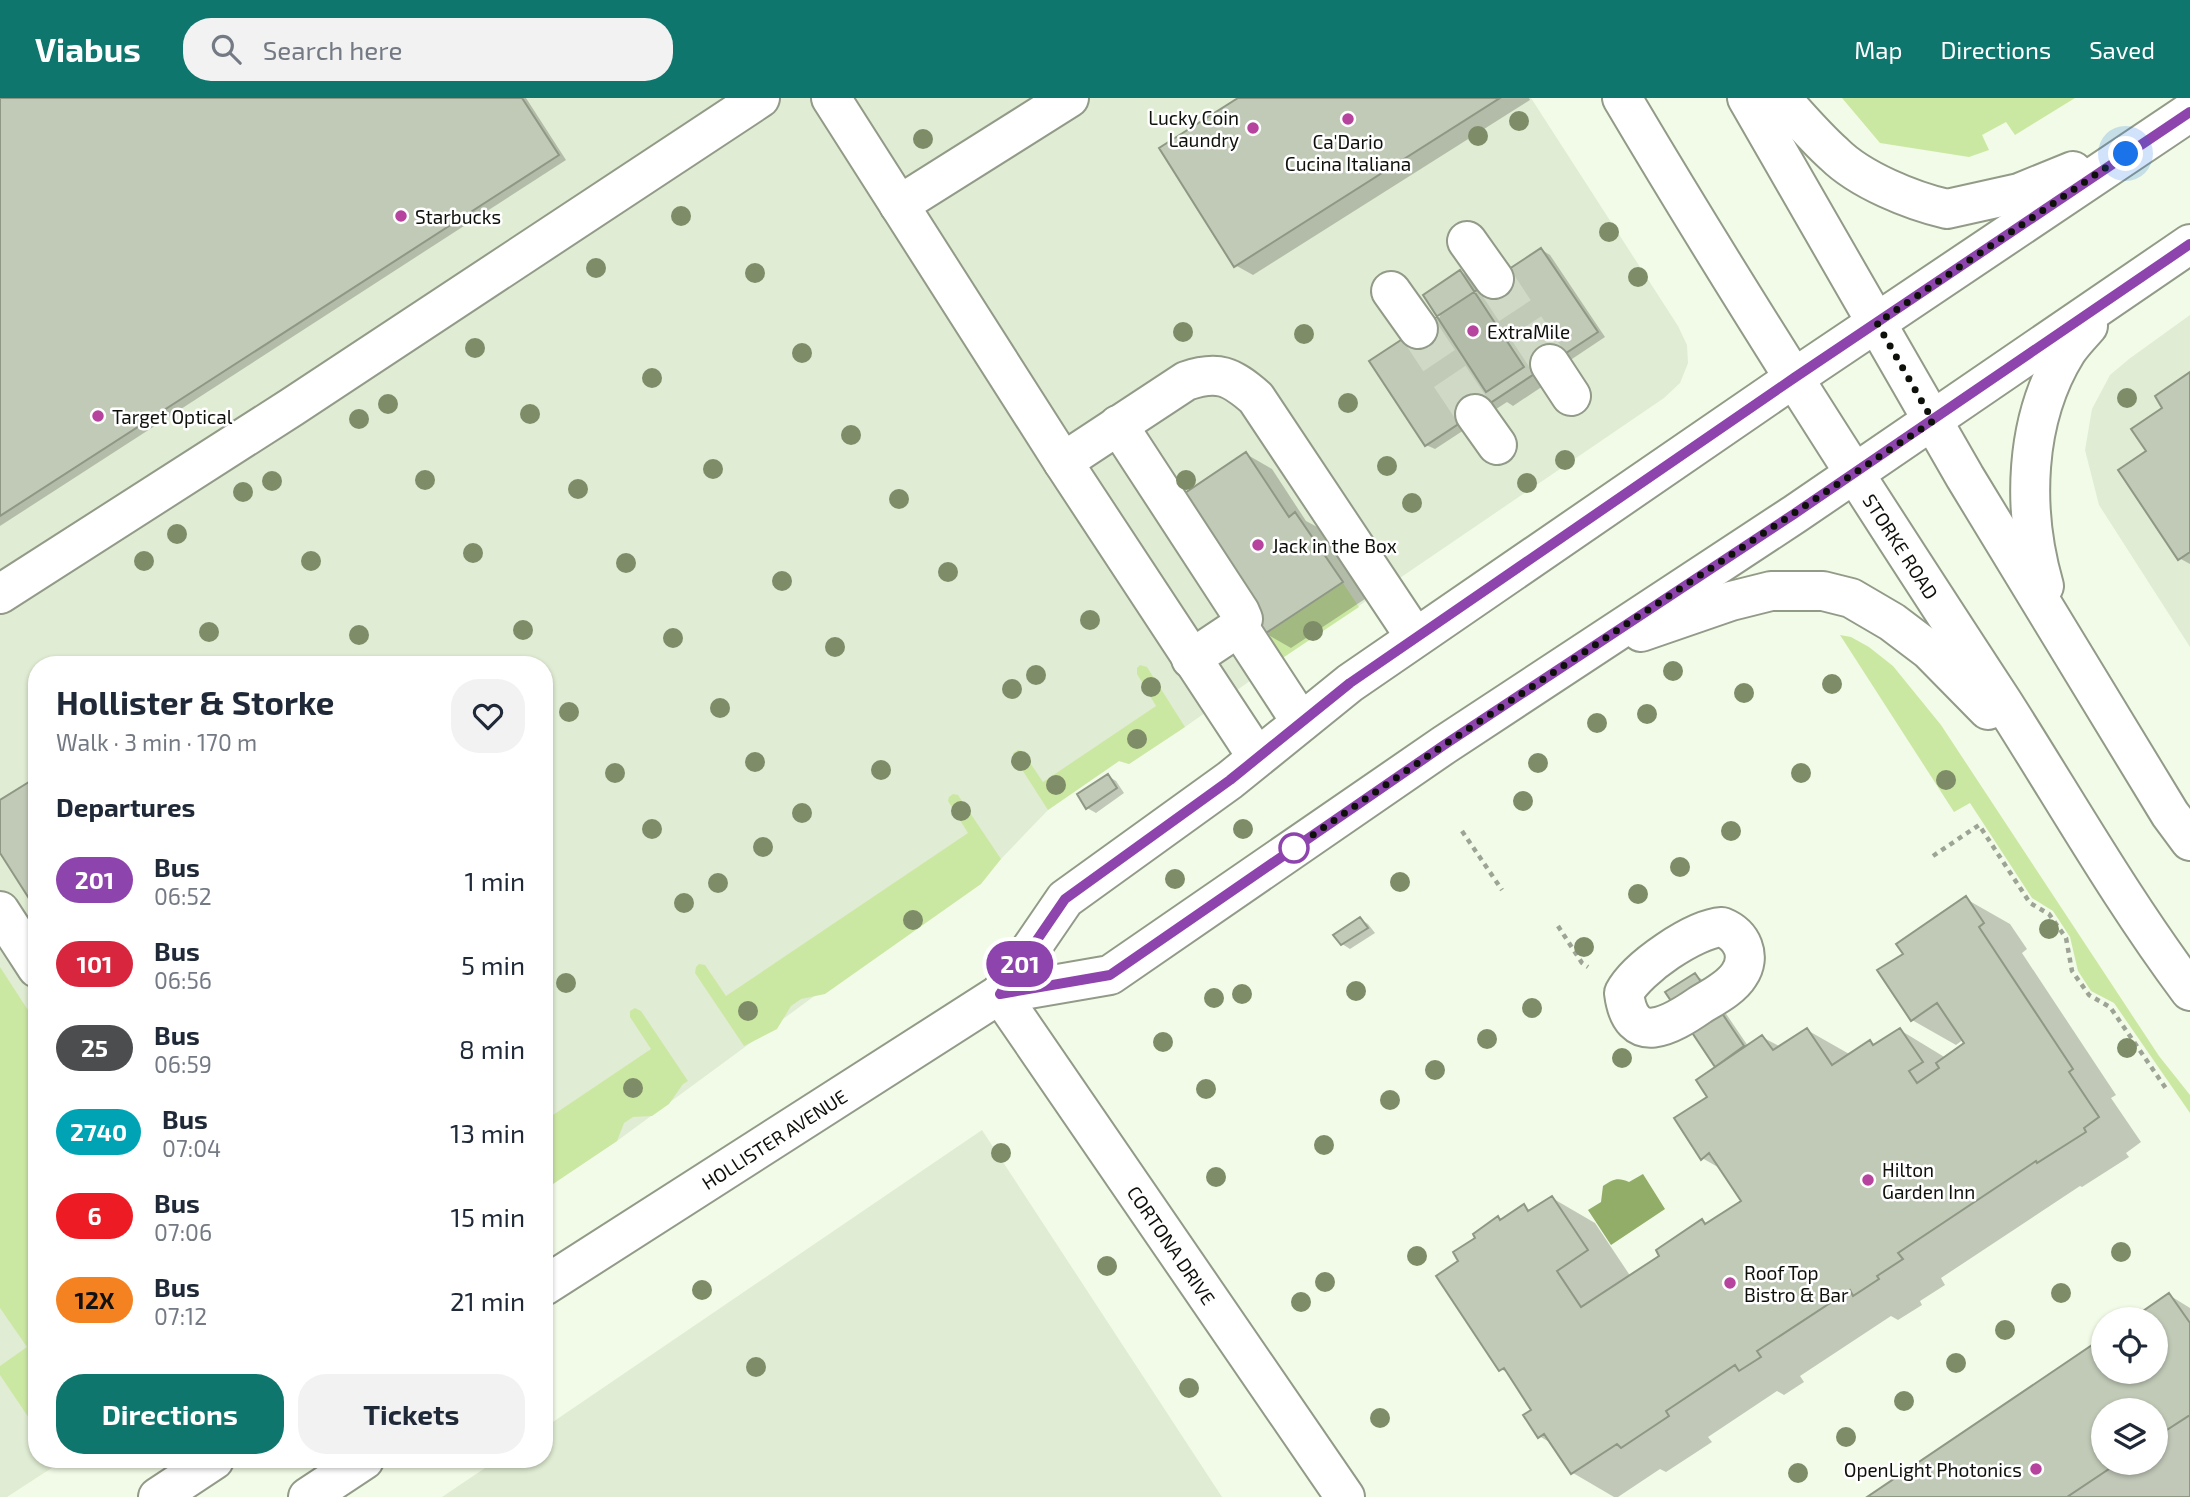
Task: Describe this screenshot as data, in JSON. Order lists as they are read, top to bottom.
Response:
{
  "streets": {
    "main road": ["STORKE ROAD", "HOLLISTER AVENUE", "CORTONA DRIVE"]
  },
  "crossings": [
    ["STORKE ROAD", "HOLLISTER AVENUE"],
    ["HOLLISTER AVENUE", "CORTONA DRIVE"]
  ],
  "places": [
    "Ca'Dario Cucina Italiana",
    "Lucky Coin Laundry",
    "Starbucks",
    "ExtraMile",
    "Target Optical",
    "Jack in the Box",
    "Hilton Garden Inn",
    "Roof Top Bistro & Bar",
    "OpenLight Photonics"
  ],
  "lines": ["bus line 201"],
  "page": {
    "header": "Viabus",
    "search": "Search here",
    "nav": ["Map", "Directions", "Saved"],
    "on_map": "201",
    "heading": [
      ["Hollister & Storke", "Walk · 3 min · 170 m"],
      "Departures"
    ],
    "list": [
      {
        "mark": "201",
        "name": "Bus",
        "note": "06:52",
        "value": "1 min"
      },
      {
        "mark": "101",
        "name": "Bus",
        "note": "06:56",
        "value": "5 min"
      },
      {
        "mark": "25",
        "name": "Bus",
        "note": "06:59",
        "value": "8 min"
      },
      {
        "mark": "2740",
        "name": "Bus",
        "note": "07:04",
        "value": "13 min"
      },
      {
        "mark": "6",
        "name": "Bus",
        "note": "07:06",
        "value": "15 min"
      },
      {
        "mark": "12X",
        "name": "Bus",
        "note": "07:12",
        "value": "21 min"
      }
    ],
    "buttons": ["Directions", "Tickets"]
  }
}
